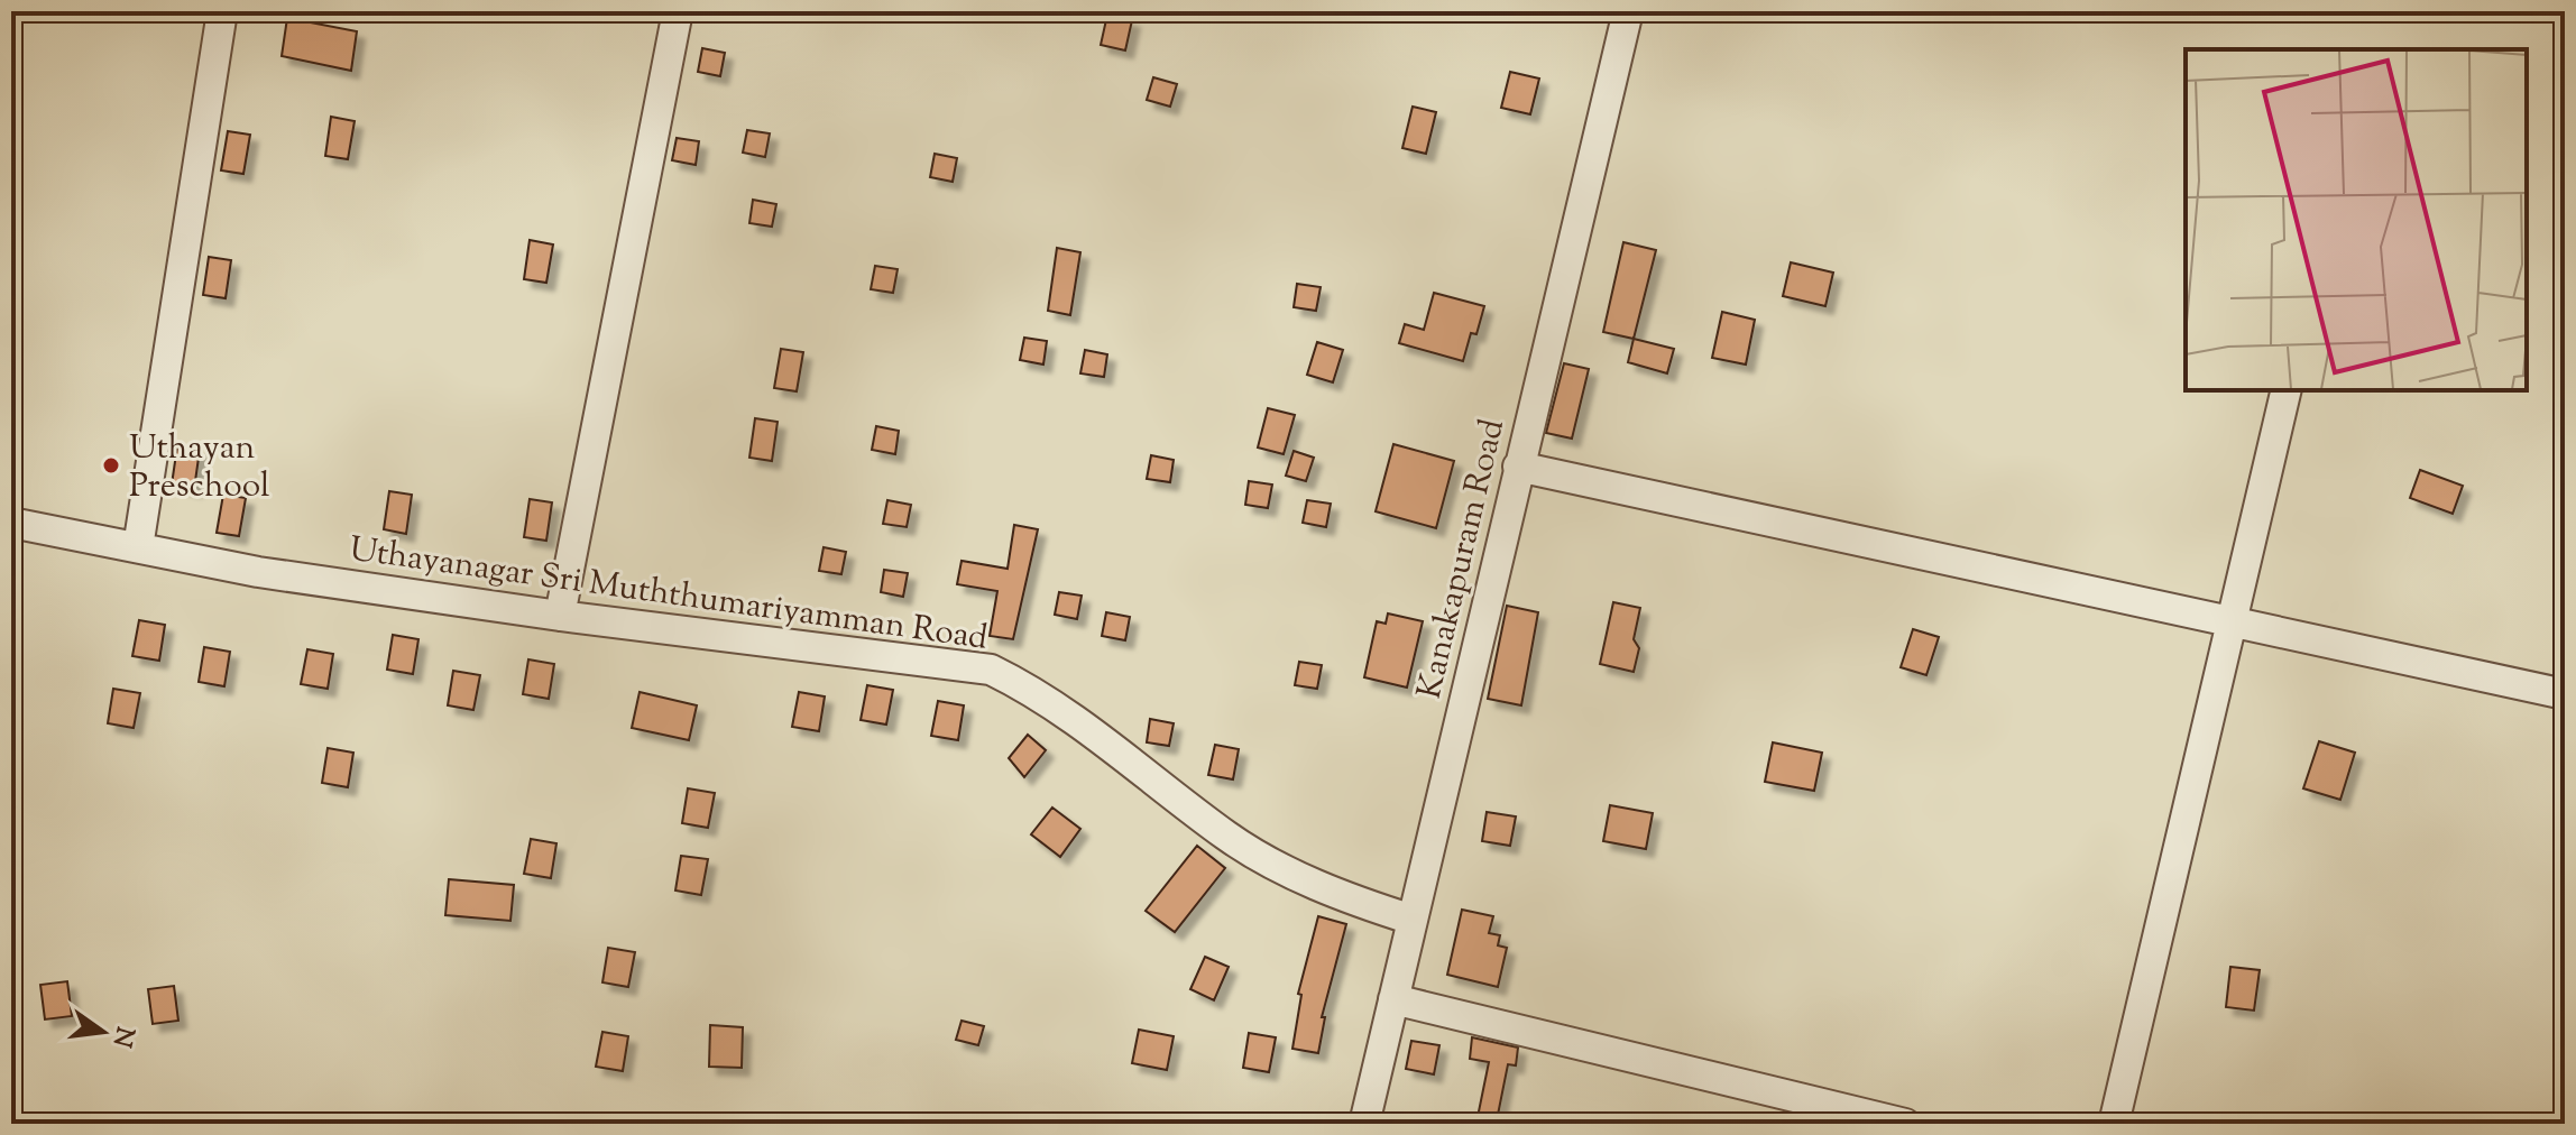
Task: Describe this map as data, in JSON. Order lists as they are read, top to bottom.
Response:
{
  "streets": {
    "street": ["Kanakapuram Road", "Uthayanagar Sri Muththumariyamman Road"]
  },
  "crossings": [
    ["Kanakapuram Road", "Uthayanagar Sri Muththumariyamman Road"]
  ],
  "places": ["Uthayan Preschool"],
  "north": "right"
}
